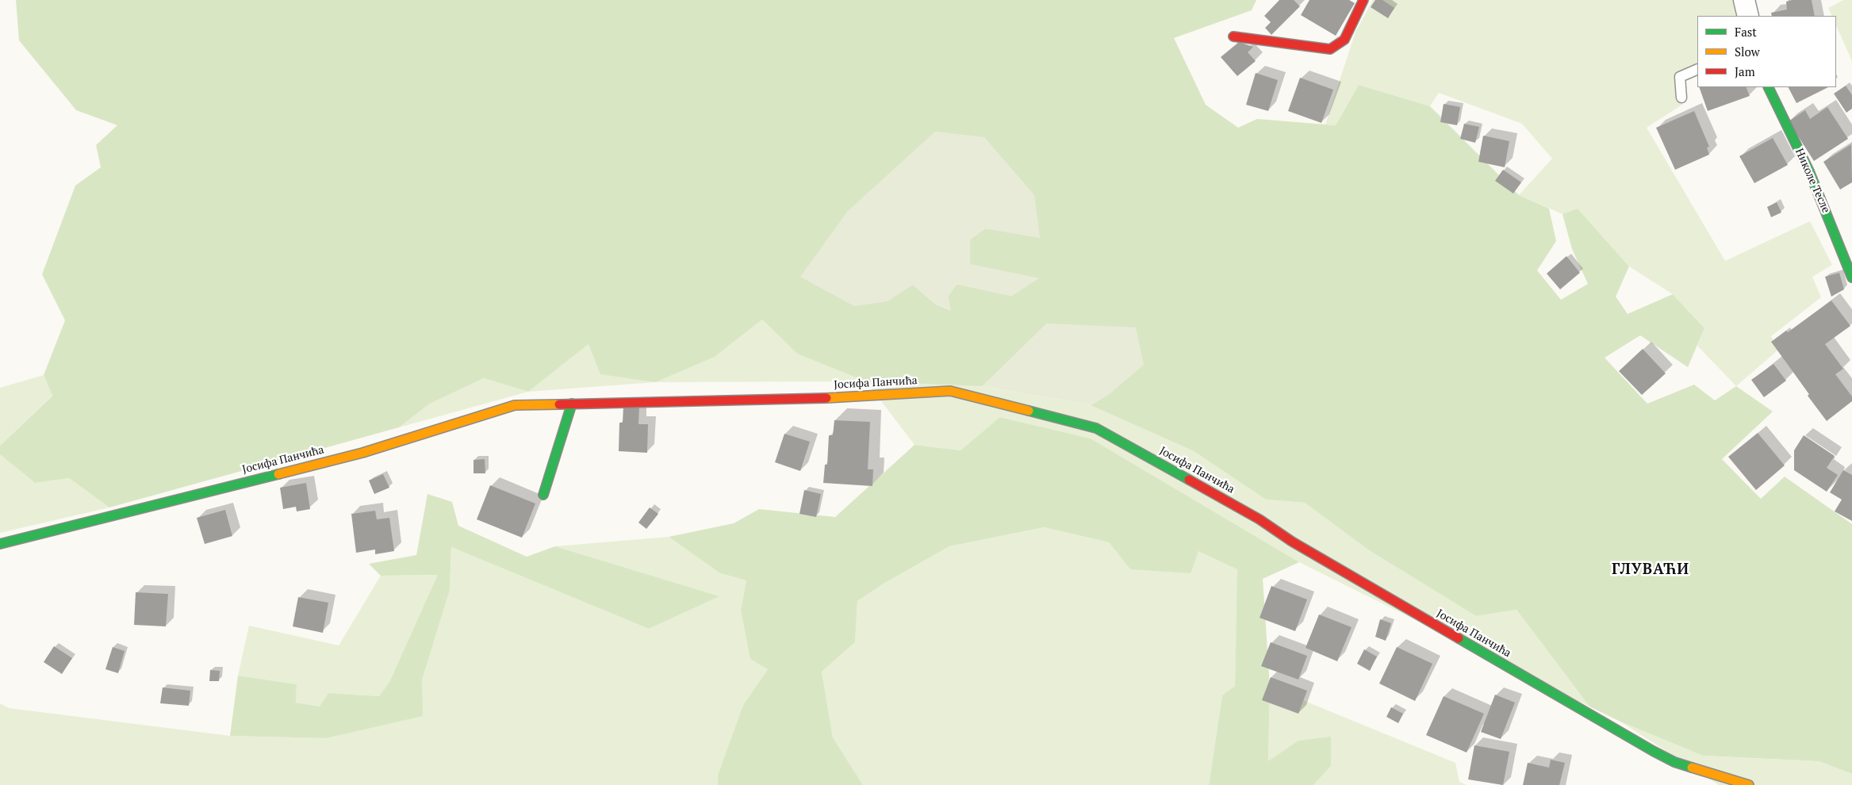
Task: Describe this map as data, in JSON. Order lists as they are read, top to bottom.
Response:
{
  "streets": {
    "street": ["Николе Тесле", "Јосифа Панчића"]
  },
  "districts": ["ГЛУВАЋИ"],
  "legend": ["Fast", "Slow", "Jam"]
}
